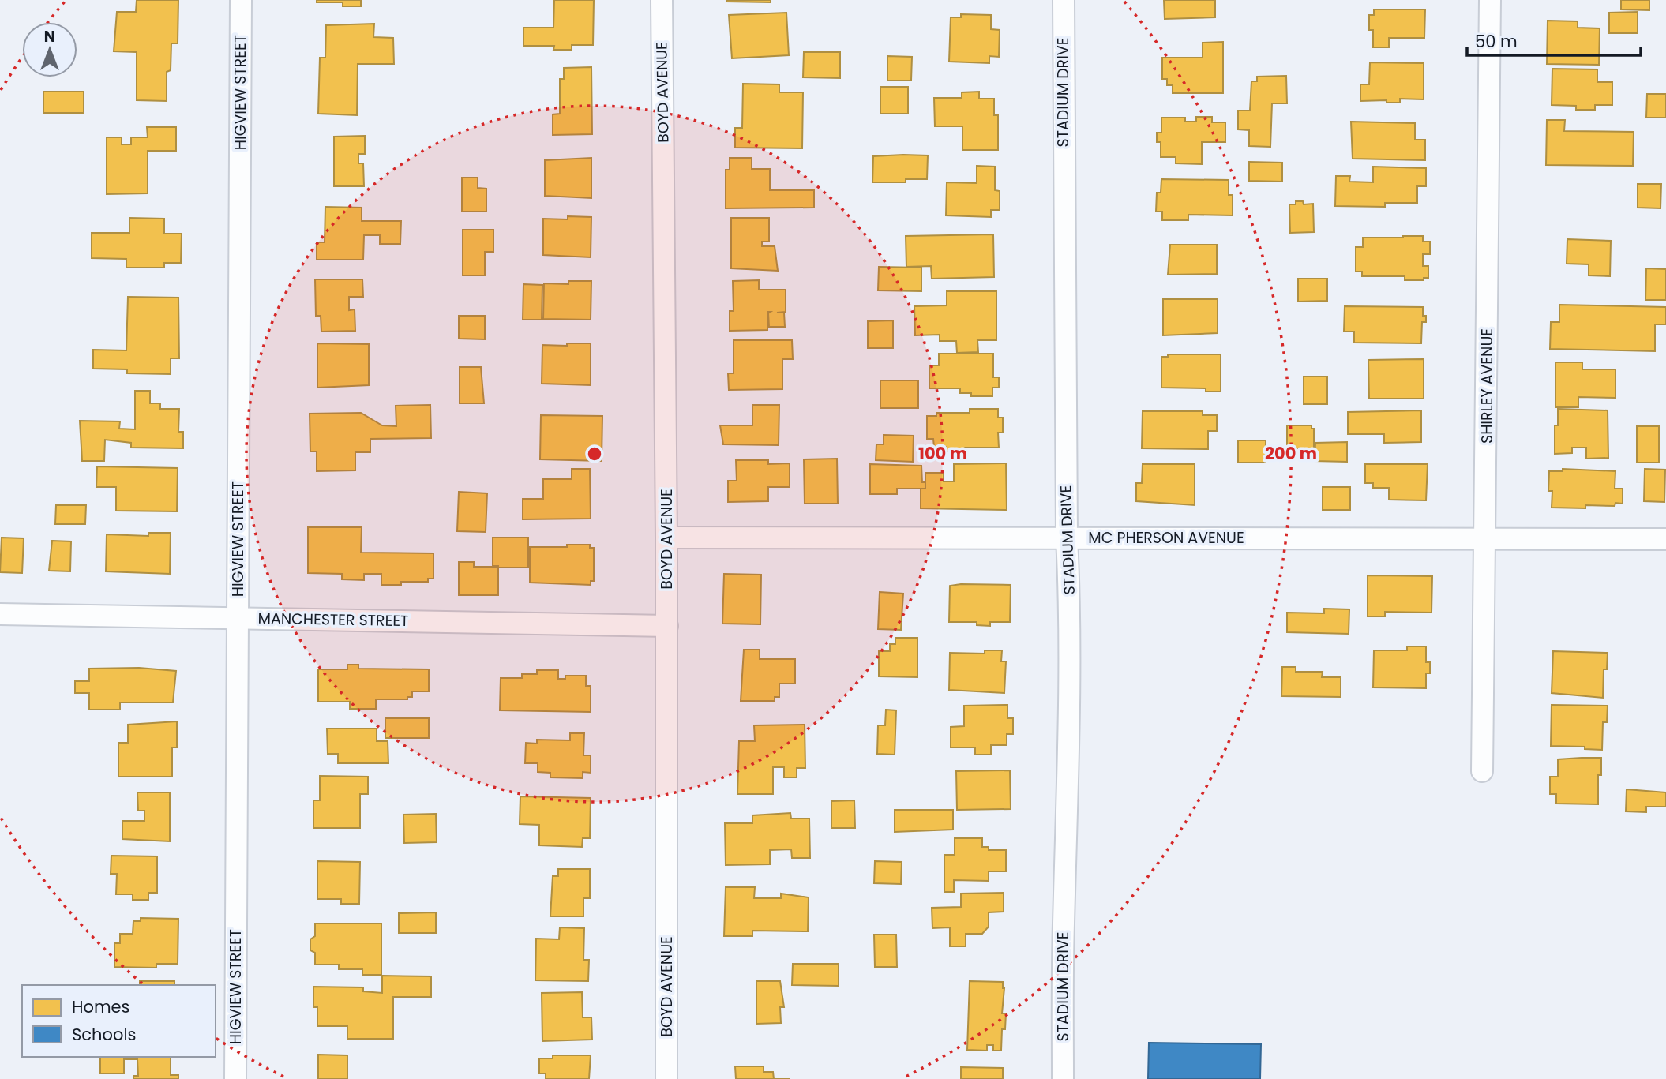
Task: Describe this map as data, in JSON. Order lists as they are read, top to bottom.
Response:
{
  "streets": {
    "street": [
      "HIGVIEW STREET",
      "BOYD AVENUE",
      "STADIUM DRIVE",
      "SHIRLEY AVENUE",
      "MC PHERSON AVENUE",
      "MANCHESTER STREET"
    ]
  },
  "crossings": [
    ["HIGVIEW STREET", "MANCHESTER STREET"],
    ["BOYD AVENUE", "MC PHERSON AVENUE"],
    ["BOYD AVENUE", "MANCHESTER STREET"],
    ["STADIUM DRIVE", "MC PHERSON AVENUE"],
    ["SHIRLEY AVENUE", "MC PHERSON AVENUE"]
  ],
  "legend": ["Homes", "Schools"],
  "scale_bar": "50 m",
  "north": "top",
  "rings": ["100 m", "200 m"]
}
